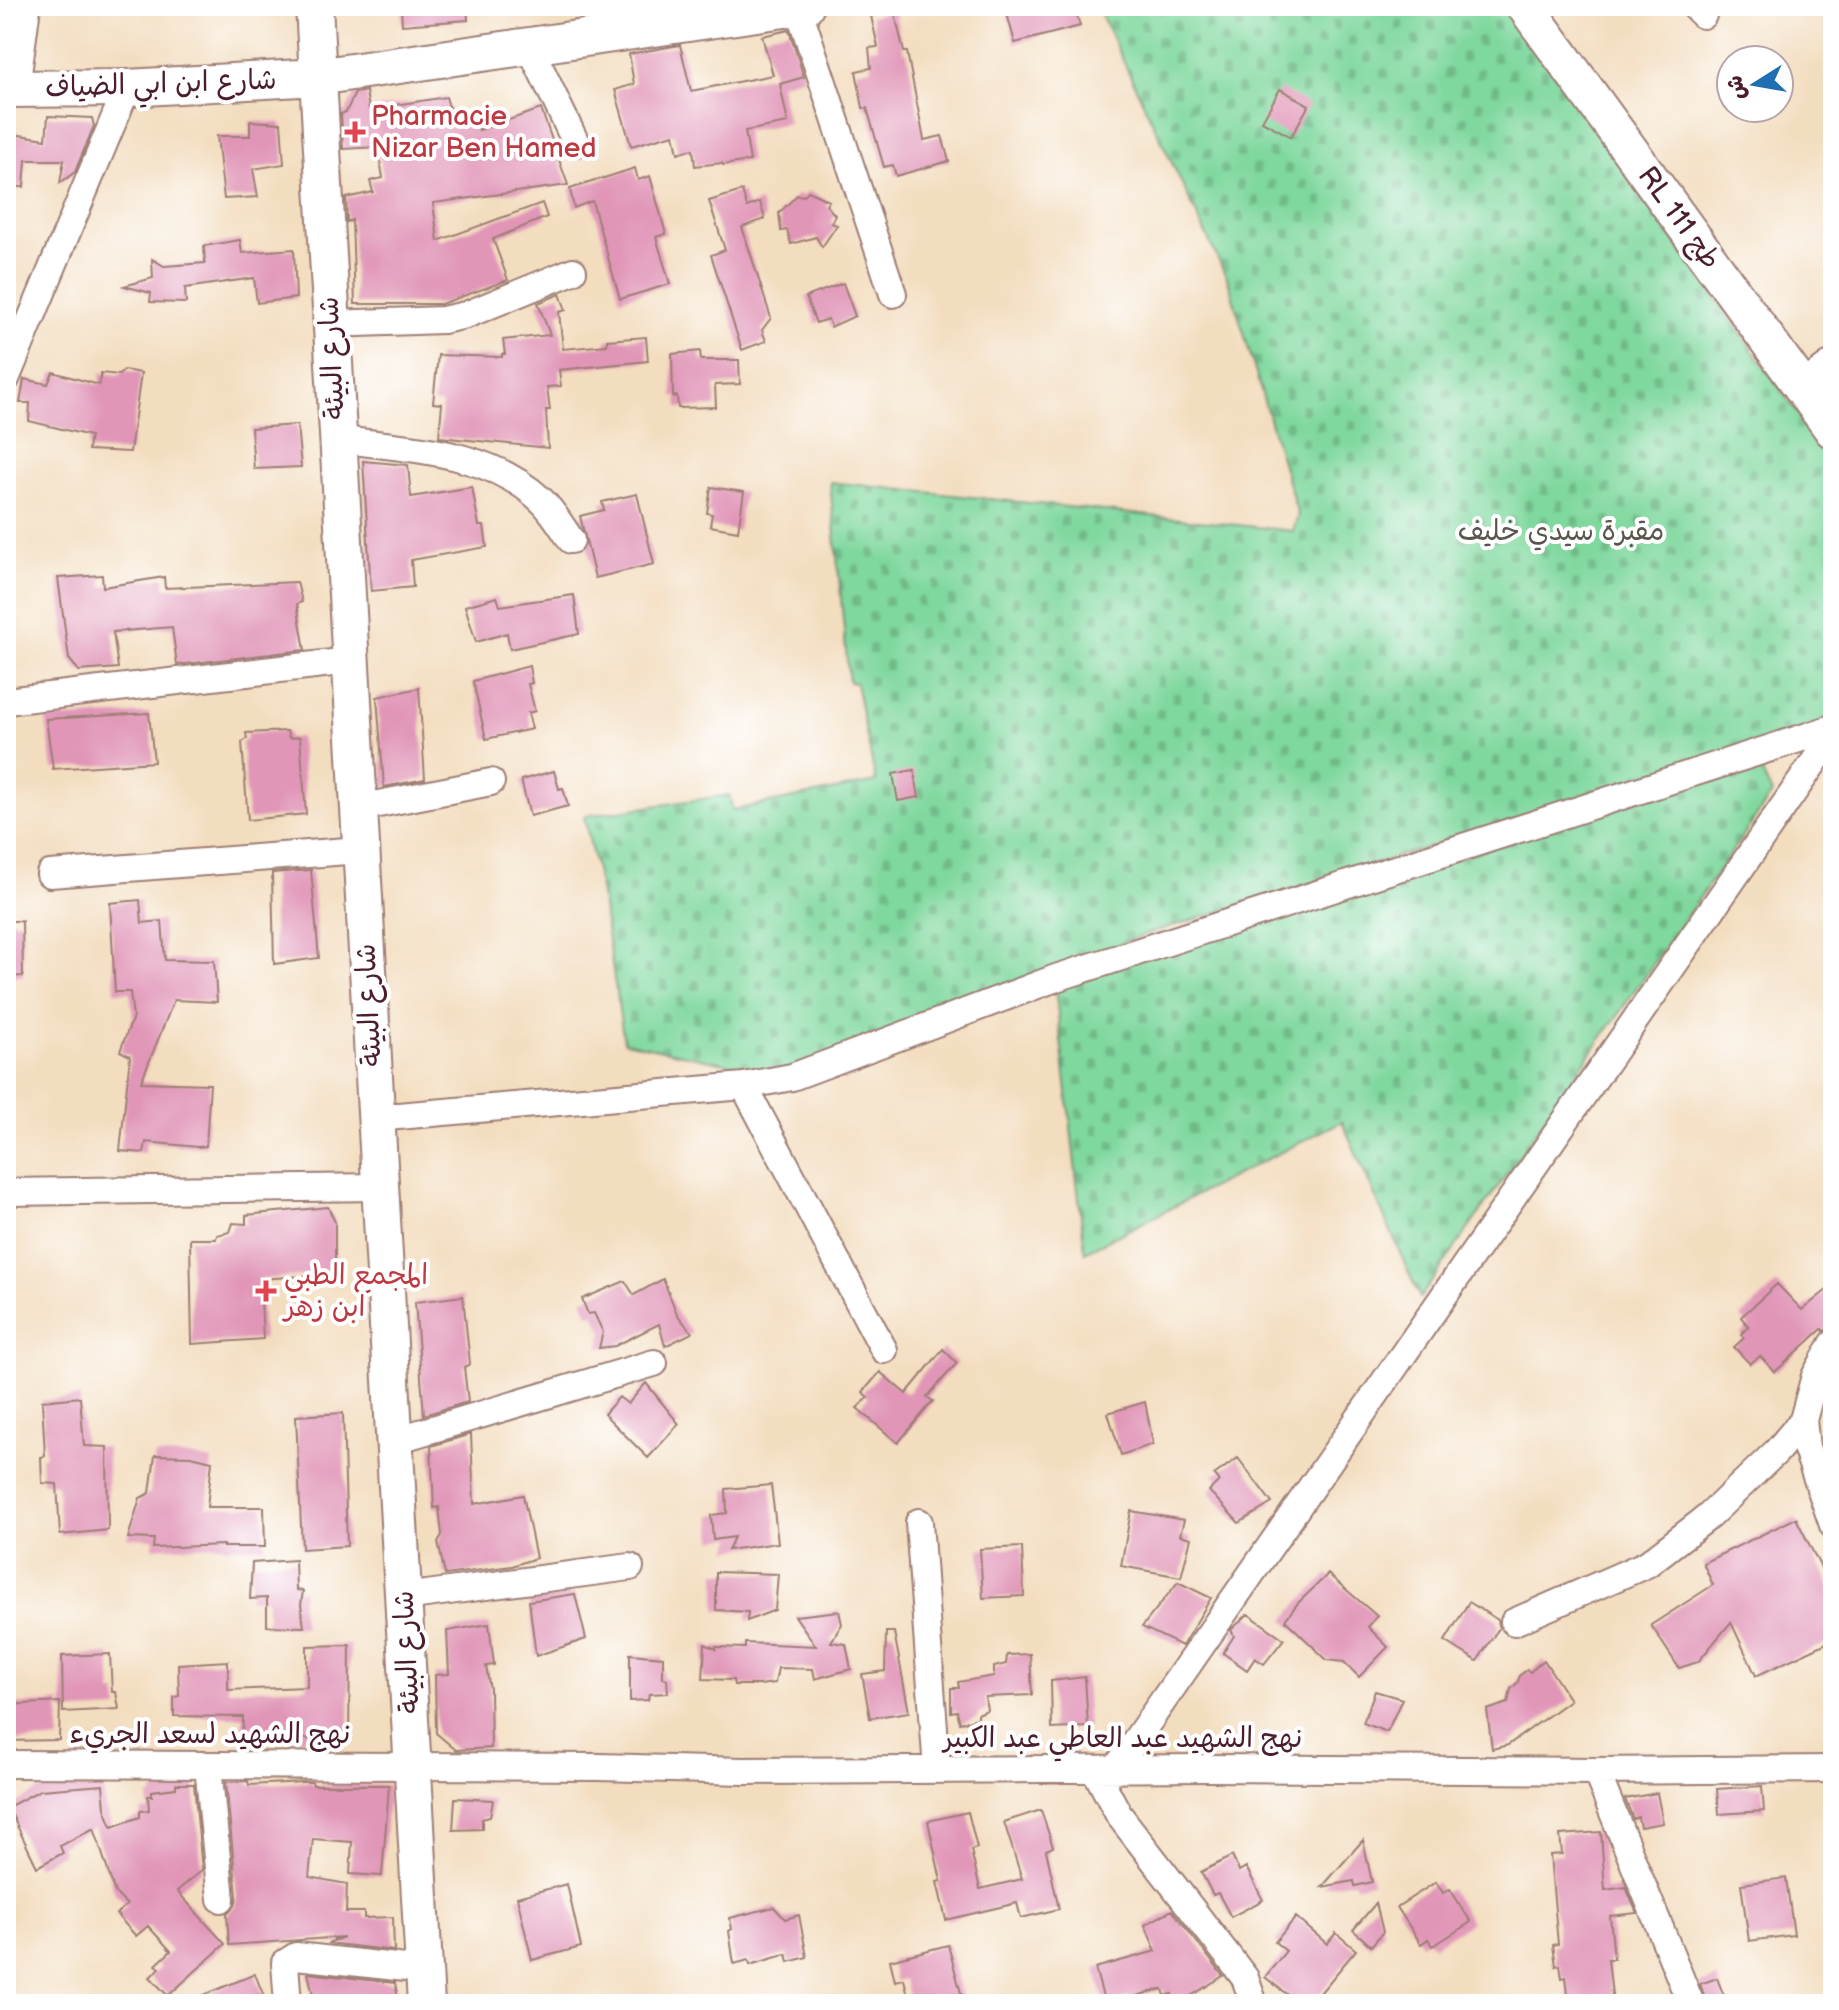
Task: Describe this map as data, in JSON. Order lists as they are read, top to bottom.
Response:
{
  "streets": {
    "street": [
      "شارع ابن ابي الضياف",
      "RL طج 111",
      "شارع البيئة",
      "نهج الشهيد لسعد الجريء",
      "نهج الشهيد عبد العاطي عبد الكبير"
    ]
  },
  "crossings": [
    ["شارع ابن ابي الضياف", "شارع البيئة"],
    ["شارع البيئة", "نهج الشهيد لسعد الجريء"],
    ["شارع البيئة", "نهج الشهيد عبد العاطي عبد الكبير"],
    ["نهج الشهيد لسعد الجريء", "نهج الشهيد عبد العاطي عبد الكبير"]
  ],
  "parks": ["مقبرة سيدي خليف"],
  "places": {
    "health": ["Pharmacie Nizar Ben Hamed", "المجمع الطبي ابن زهر"]
  },
  "north": "left"
}
